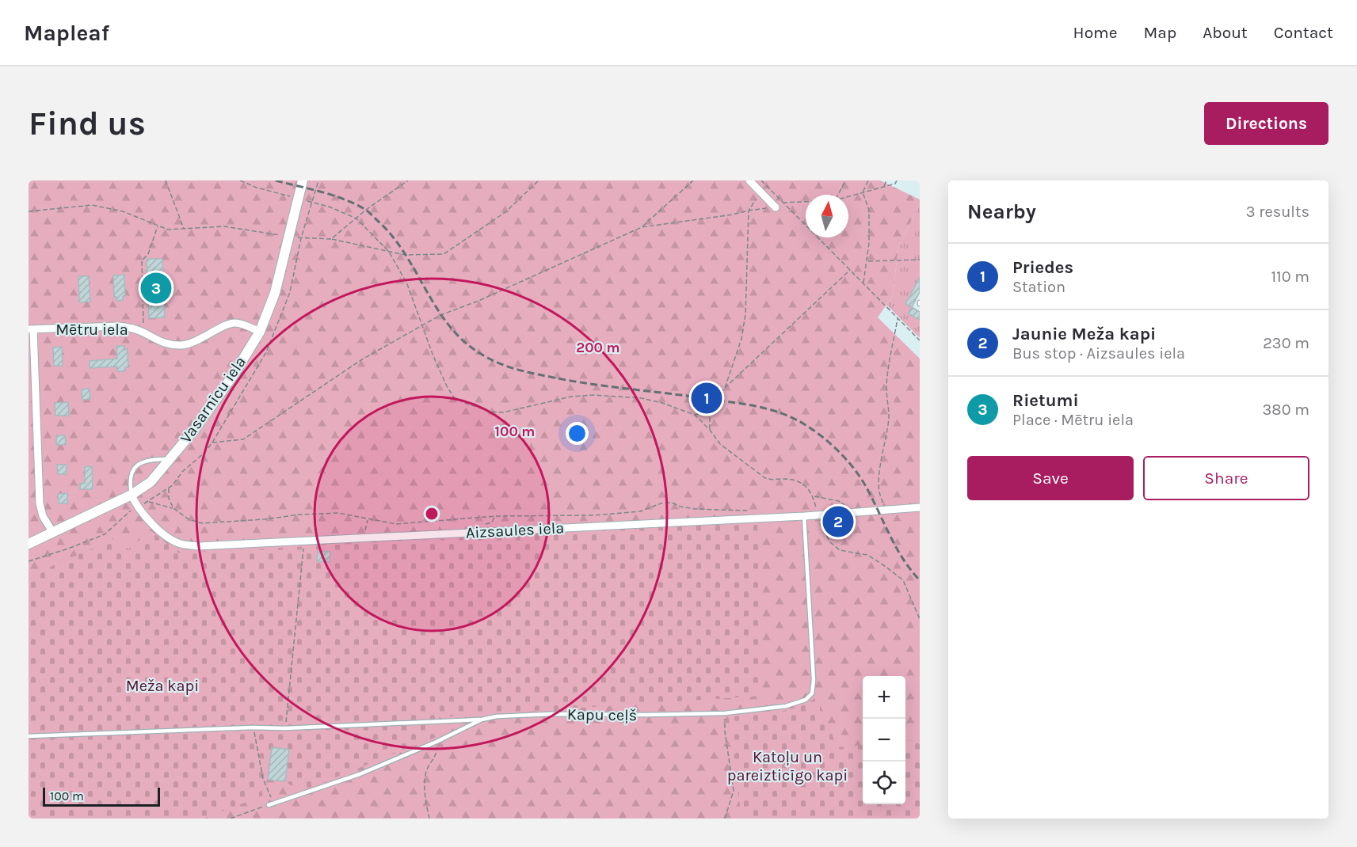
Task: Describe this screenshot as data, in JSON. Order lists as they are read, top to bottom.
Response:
{
  "streets": {
    "street": ["Mētru iela", "Vasarnīcu iela", "Aizsaules iela"],
    "lane": ["Kapu ceļš"]
  },
  "crossings": [
    ["Mētru iela", "Vasarnīcu iela"],
    ["Vasarnīcu iela", "Aizsaules iela"],
    ["Aizsaules iela", "Kapu ceļš"]
  ],
  "parks": ["Meža kapi", "Katoļu un pareizticīgo kapi"],
  "scale_bar": "100 m",
  "north": "top",
  "page": {
    "header": "Mapleaf",
    "nav": [
      "Home",
      "Map",
      "About",
      "Contact"
    ],
    "buttons": [
      "Directions",
      ["Save", "Share"]
    ],
    "title": "Find us",
    "heading": ["Nearby", "3 results"],
    "list": [
      {
        "mark": "1",
        "name": "Priedes",
        "note": "Station",
        "value": "110 m"
      },
      {
        "mark": "2",
        "name": "Jaunie Meža kapi",
        "note": "Bus stop · Aizsaules iela",
        "value": "230 m"
      },
      {
        "mark": "3",
        "name": "Rietumi",
        "note": "Place · Mētru iela",
        "value": "380 m"
      }
    ],
    "pins": ["3", "1", "2"],
    "map_buttons": ["+", "−"],
    "scale": "100 m"
  },
  "rings": ["200 m", "100 m"]
}
